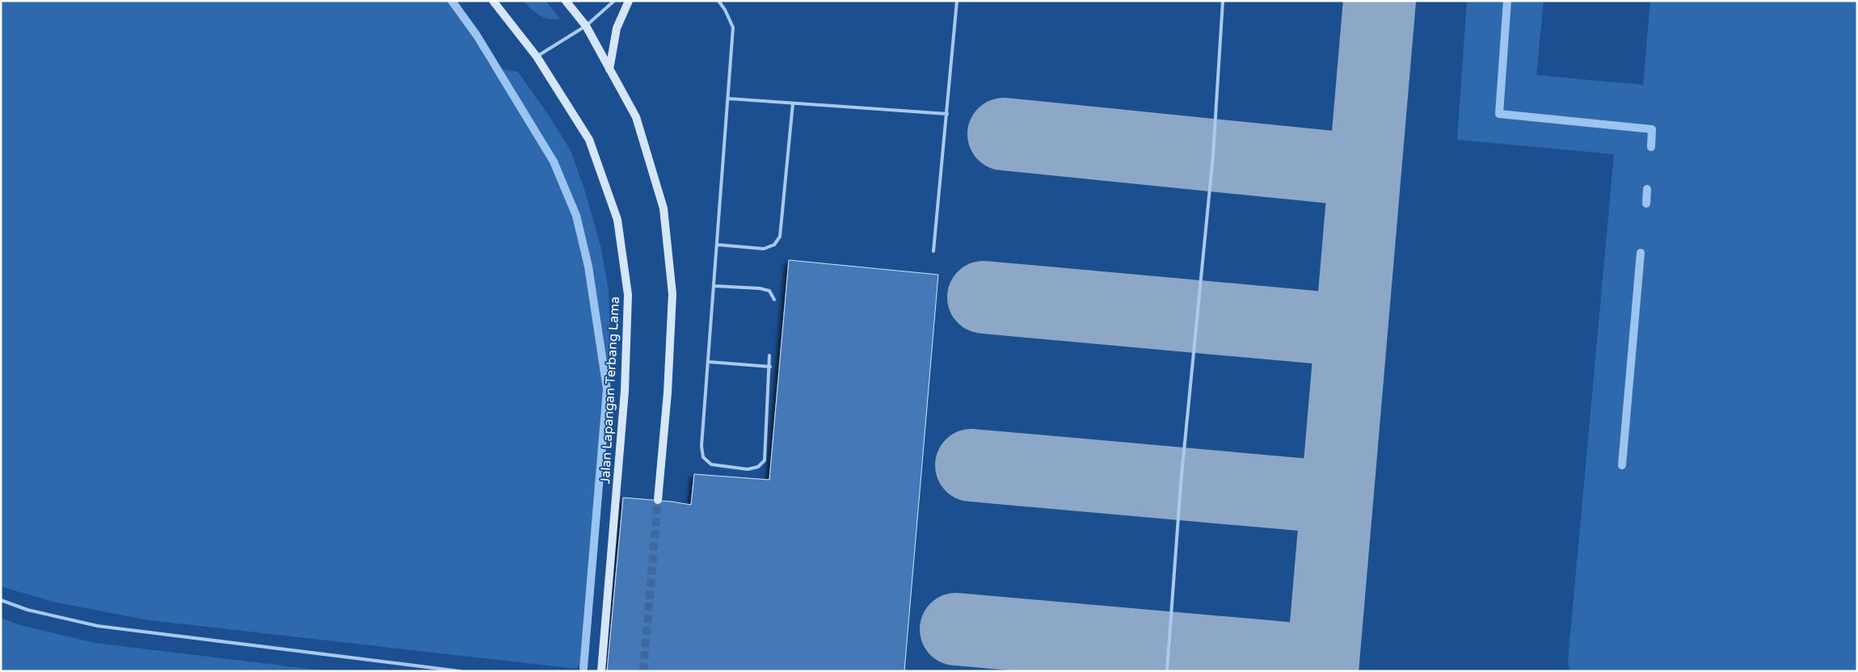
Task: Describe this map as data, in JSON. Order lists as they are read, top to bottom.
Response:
{
  "streets": {
    "main road": ["Jalan Lapangan Terbang Lama"]
  }
}
